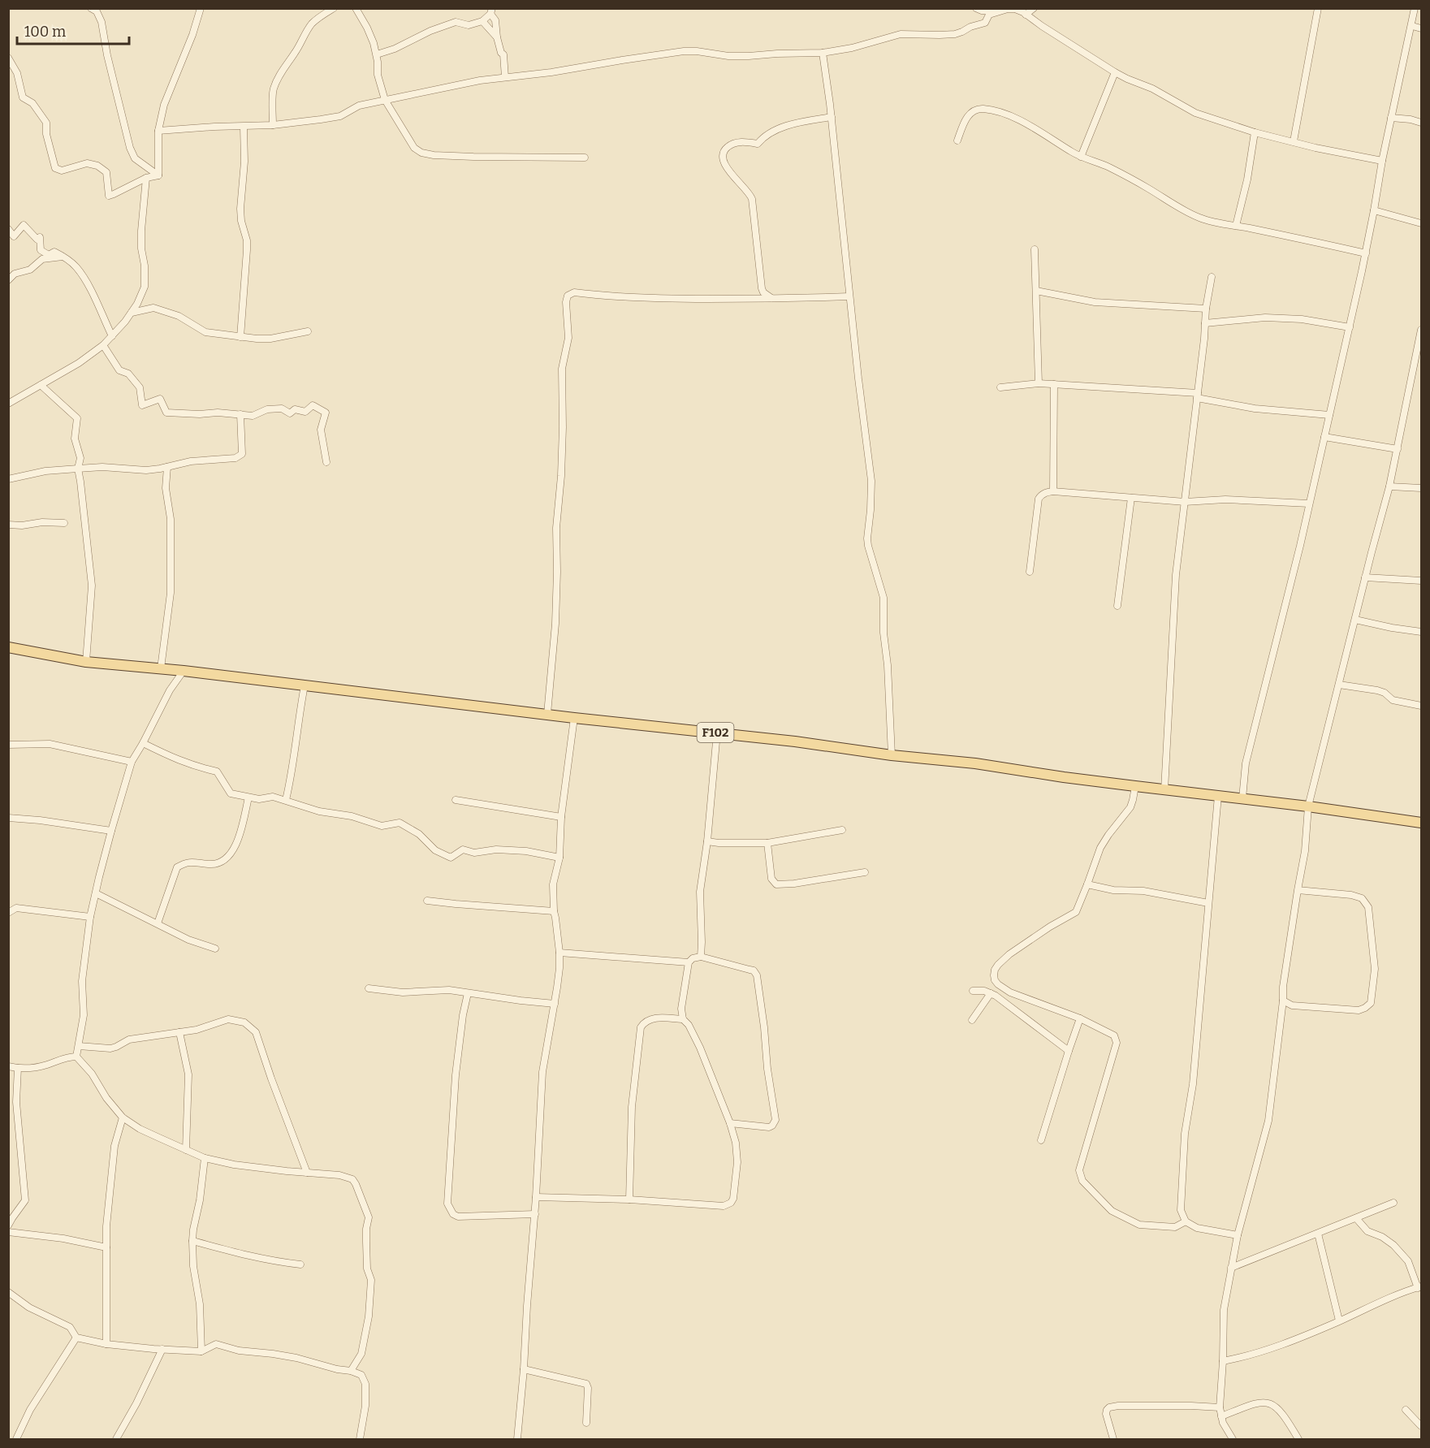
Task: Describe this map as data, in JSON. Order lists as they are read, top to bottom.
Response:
{
  "streets": {
    "main road": ["F102"]
  },
  "scale_bar": "100 m"
}
